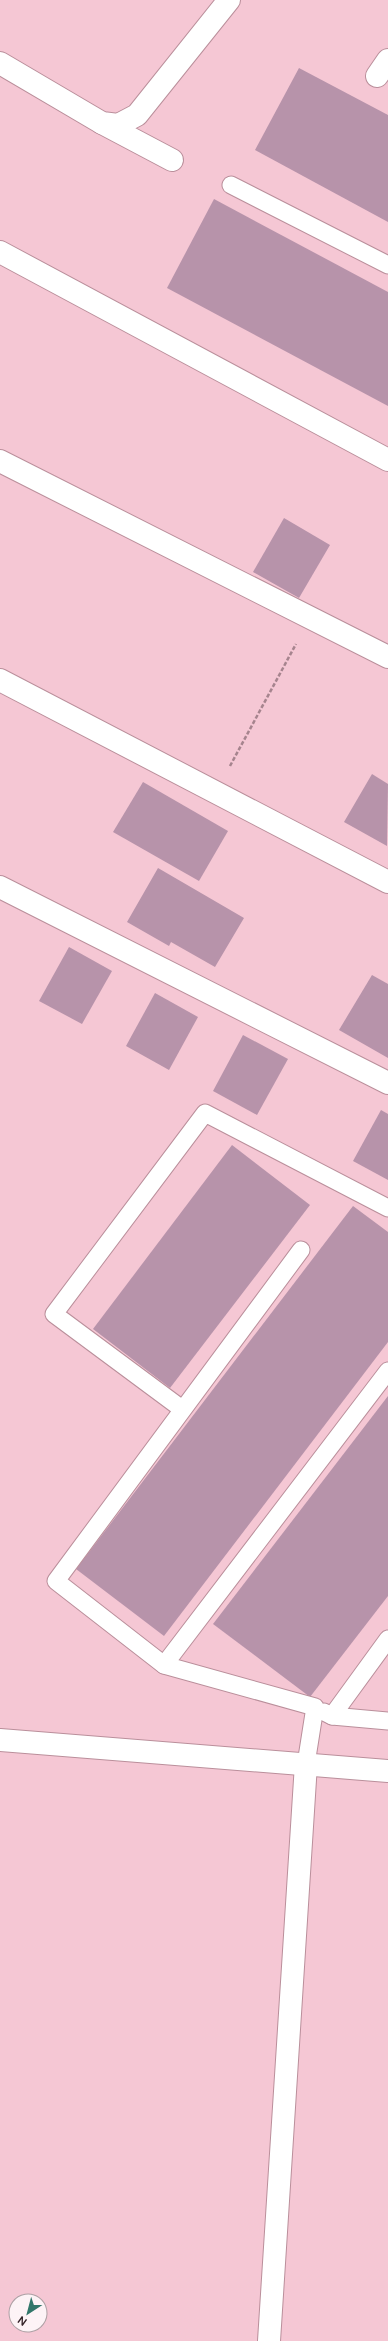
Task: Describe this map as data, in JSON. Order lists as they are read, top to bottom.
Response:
{
  "north": "bottom left"
}
